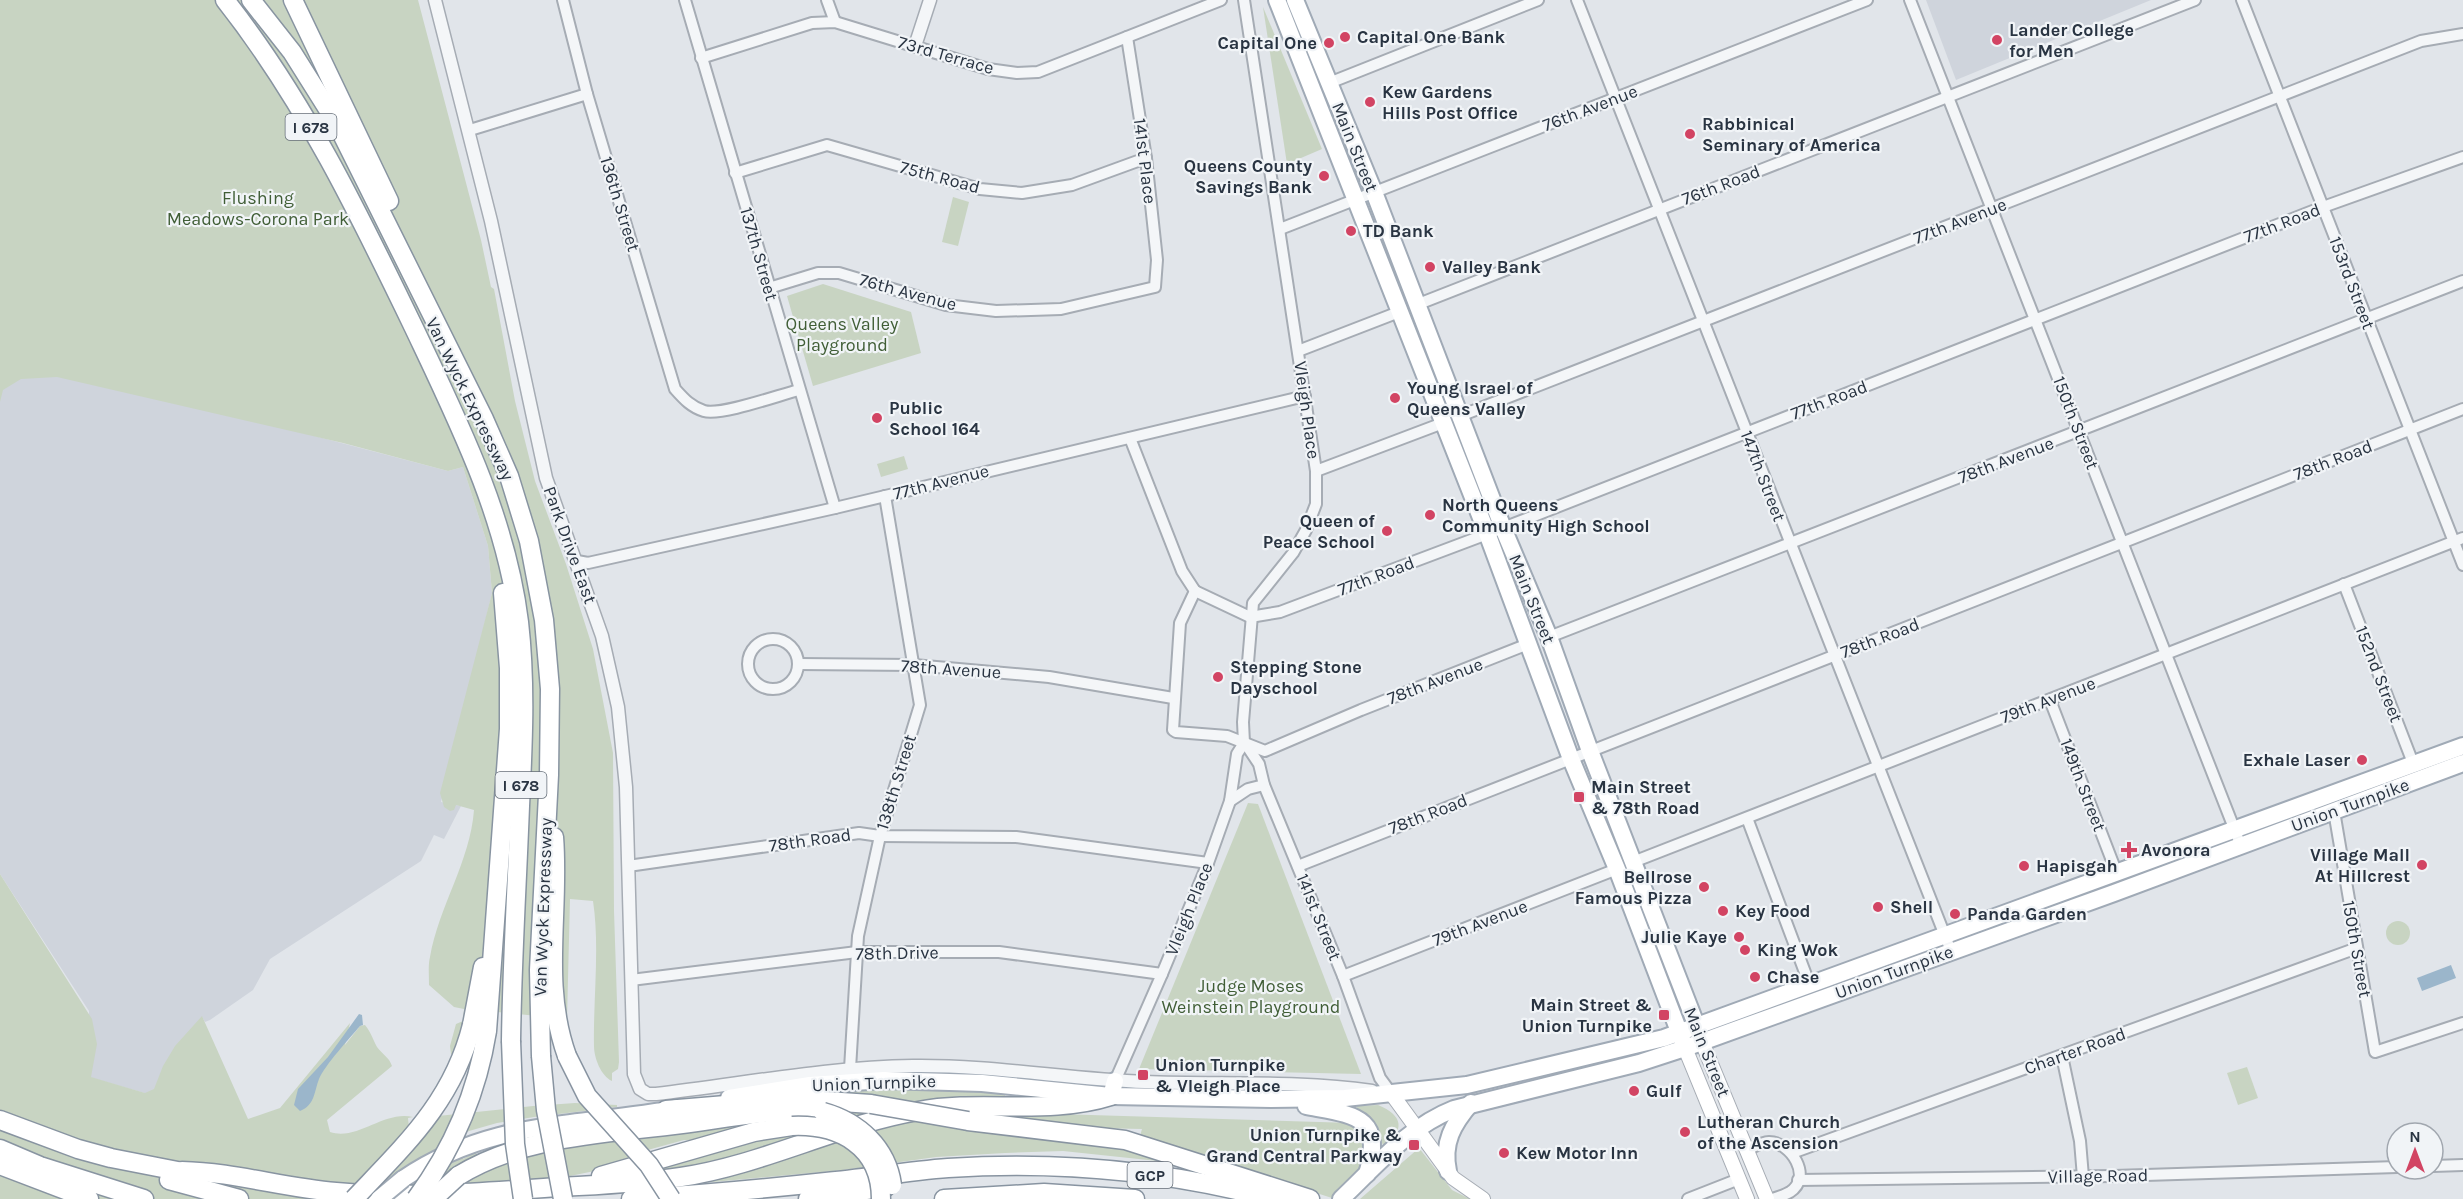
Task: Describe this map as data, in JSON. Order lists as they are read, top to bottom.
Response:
{
  "streets": {
    "highway": ["I 678", "Van Wyck Expressway", "GCP"],
    "main road": ["Main Street", "Union Turnpike"],
    "street": [
      "73rd Terrace",
      "76th Avenue",
      "141st Place",
      "75th Road",
      "76th Road",
      "136th Street",
      "77th Avenue",
      "77th Road",
      "137th Street",
      "153rd Street",
      "Vleigh Place",
      "150th Street",
      "78th Avenue",
      "78th Road",
      "147th Street",
      "Park Drive East",
      "152nd Street",
      "79th Avenue",
      "138th Street",
      "149th Street",
      "141st Street",
      "78th Drive",
      "Charter Road",
      "Village Road"
    ]
  },
  "crossings": [
    ["73rd Terrace", "141st Place"],
    ["73rd Terrace", "137th Street"],
    ["76th Avenue", "Main Street"],
    ["76th Avenue", "141st Place"],
    ["76th Avenue", "137th Street"],
    ["76th Avenue", "Vleigh Place"],
    ["76th Avenue", "147th Street"],
    ["Main Street", "76th Road"],
    ["Main Street", "77th Avenue"],
    ["Main Street", "77th Road"],
    ["Main Street", "78th Avenue"],
    ["Main Street", "78th Road"],
    ["Main Street", "79th Avenue"],
    ["Main Street", "Union Turnpike"],
    ["141st Place", "75th Road"],
    ["75th Road", "137th Street"],
    ["76th Road", "150th Street"],
    ["76th Road", "147th Street"],
    ["136th Street", "137th Street"],
    ["77th Avenue", "137th Street"],
    ["77th Avenue", "153rd Street"],
    ["77th Avenue", "Vleigh Place"],
    ["77th Avenue", "150th Street"],
    ["77th Avenue", "147th Street"],
    ["77th Avenue", "Park Drive East"],
    ["77th Avenue", "138th Street"],
    ["77th Road", "153rd Street"],
    ["77th Road", "Vleigh Place"],
    ["77th Road", "150th Street"],
    ["77th Road", "147th Street"],
    ["153rd Street", "78th Avenue"],
    ["153rd Street", "78th Road"],
    ["153rd Street", "79th Avenue"],
    ["Vleigh Place", "78th Avenue"],
    ["Vleigh Place", "78th Road"],
    ["Vleigh Place", "Union Turnpike"],
    ["Vleigh Place", "141st Street"],
    ["Vleigh Place", "78th Drive"],
    ["150th Street", "78th Avenue"],
    ["150th Street", "78th Road"],
    ["150th Street", "79th Avenue"],
    ["150th Street", "Union Turnpike"],
    ["150th Street", "Charter Road"],
    ["78th Avenue", "147th Street"],
    ["78th Avenue", "138th Street"],
    ["78th Avenue", "141st Street"],
    ["78th Road", "147th Street"],
    ["78th Road", "Park Drive East"],
    ["78th Road", "138th Street"],
    ["78th Road", "141st Street"],
    ["147th Street", "79th Avenue"],
    ["147th Street", "Union Turnpike"],
    ["Park Drive East", "Union Turnpike"],
    ["Park Drive East", "78th Drive"],
    ["152nd Street", "79th Avenue"],
    ["152nd Street", "Union Turnpike"],
    ["79th Avenue", "149th Street"],
    ["79th Avenue", "141st Street"],
    ["138th Street", "Union Turnpike"],
    ["138th Street", "78th Drive"],
    ["149th Street", "Union Turnpike"],
    ["Union Turnpike", "141st Street"]
  ],
  "parks": ["Flushing Meadows-Corona Park", "Queens Valley Playground", "Judge Moses Weinstein Playground"],
  "places": {
    "other": [
      "Capital One Bank",
      "Lander College for Men",
      "Capital One",
      "Kew Gardens Hills Post Office",
      "Rabbinical Seminary of America",
      "Queens County Savings Bank",
      "TD Bank",
      "Valley Bank",
      "Young Israel of Queens Valley",
      "Public School 164",
      "North Queens Community High School",
      "Queen of Peace School",
      "Stepping Stone Dayschool",
      "Exhale Laser",
      "Village Mall At Hillcrest",
      "Hapisgah",
      "Bellrose Famous Pizza",
      "Shell",
      "Key Food",
      "Panda Garden",
      "Julie Kaye",
      "King Wok",
      "Chase",
      "Gulf",
      "Lutheran Church of the Ascension",
      "Kew Motor Inn"
    ],
    "transit": [
      "Main Street & 78th Road",
      "Main Street & Union Turnpike",
      "Union Turnpike & Vleigh Place",
      "Union Turnpike & Grand Central Parkway"
    ],
    "health": ["Avonora"]
  },
  "north": "top"
}
